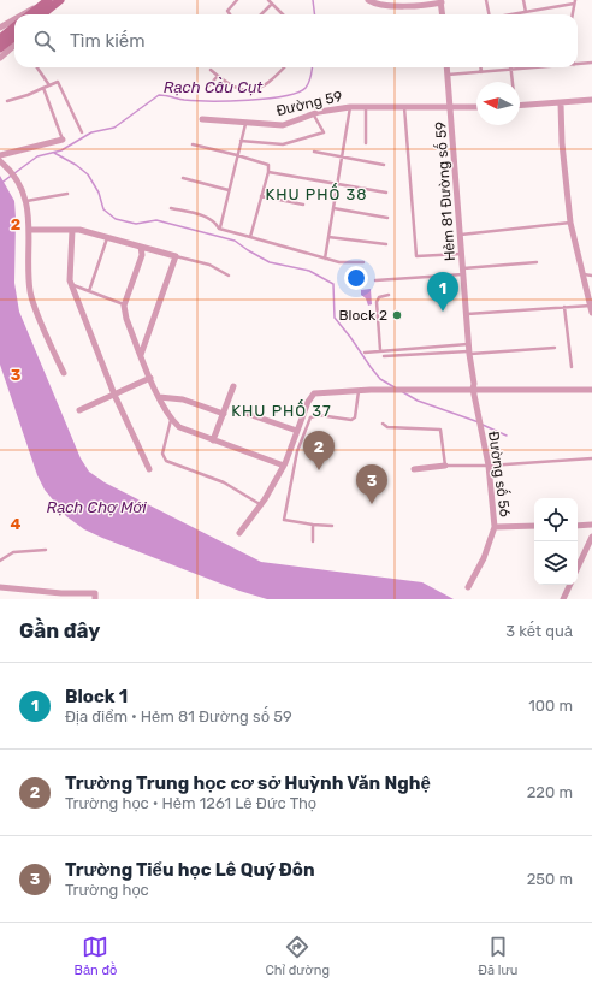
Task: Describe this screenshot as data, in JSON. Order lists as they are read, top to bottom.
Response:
{
  "streets": {
    "street": ["Đường 59", "Hẻm 81 Đường số 59", "Đường số 56"]
  },
  "crossings": [
    ["Đường 59", "Hẻm 81 Đường số 59"],
    ["Hẻm 81 Đường số 59", "Đường số 56"]
  ],
  "districts": ["KHU PHỐ 38", "KHU PHỐ 37"],
  "water": ["Rạch Cầu Cụt", "Rạch Chợ Mới"],
  "places": ["Block 2"],
  "north": "left",
  "page": {
    "search": "Tìm kiếm",
    "pins": ["1", "2", "3"],
    "heading": ["Gần đây", "3 kết quả"],
    "list": [
      {
        "mark": "1",
        "name": "Block 1",
        "note": "Địa điểm · Hẻm 81 Đường số 59",
        "value": "100 m"
      },
      {
        "mark": "2",
        "name": "Trường Trung học cơ sở Huỳnh Văn Nghệ",
        "note": "Trường học · Hẻm 1261 Lê Đức Thọ",
        "value": "220 m"
      },
      {
        "mark": "3",
        "name": "Trường Tiểu học Lê Quý Đôn",
        "note": "Trường học",
        "value": "250 m"
      }
    ],
    "nav": ["Bản đồ", "Chỉ đường", "Đã lưu"]
  },
  "grid": {
    "rows": ["2", "3", "4"]
  }
}
